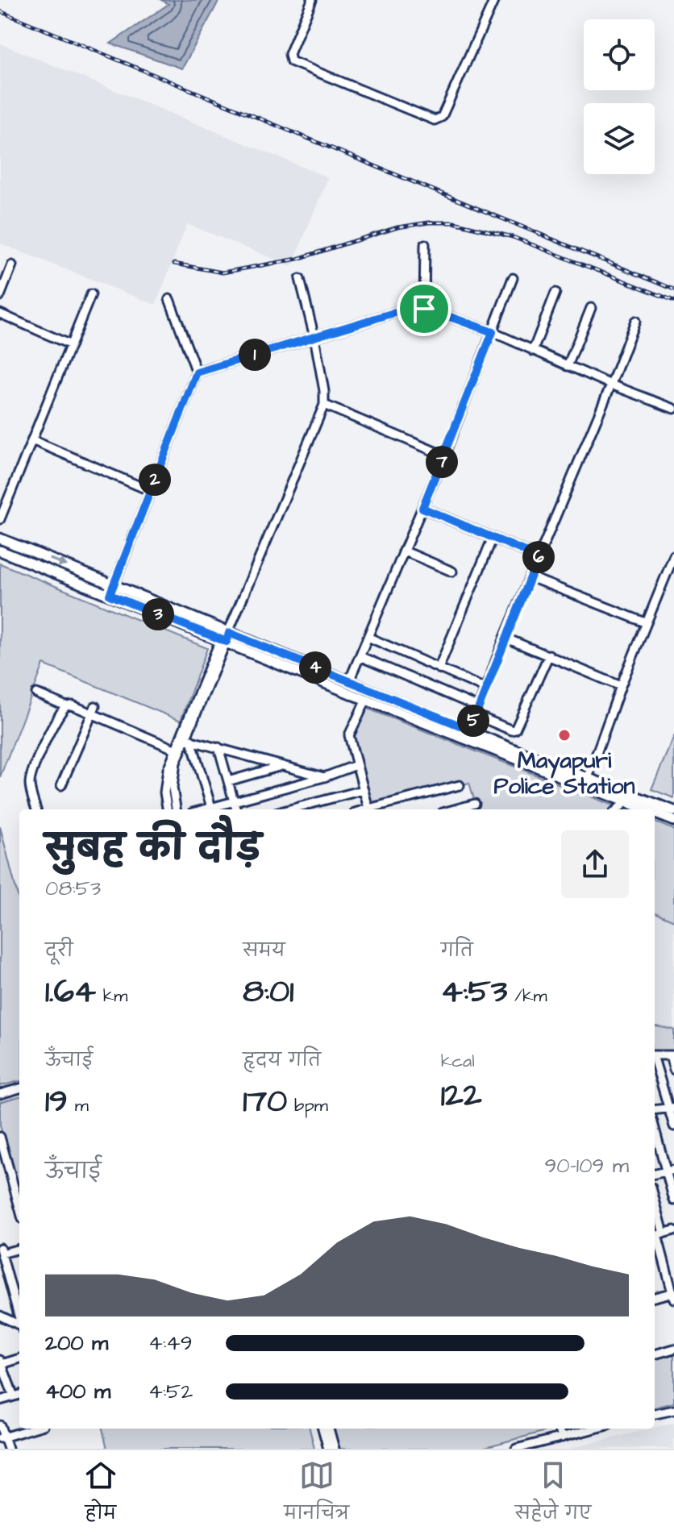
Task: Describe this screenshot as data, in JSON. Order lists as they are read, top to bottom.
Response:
{
  "places": ["Mayapuri Police Station"],
  "page": {
    "pins": [
      "1",
      "7",
      "2",
      "6",
      "3",
      "4",
      "5"
    ],
    "heading": ["सुबह की दौड़", "08:53"],
    "stats": [
      ["दूरी", "1.64 km"],
      ["समय", "8:01"],
      ["गति", "4:53 /km"],
      ["ऊँचाई", "19 m"],
      ["हृदय गति", "170 bpm"],
      ["kcal", "122"]
    ],
    "chart": ["ऊँचाई", "90–109 m"],
    "list": [
      {
        "name": "200 m",
        "note": "4:49"
      },
      {
        "name": "400 m",
        "note": "4:52"
      }
    ],
    "tabs": ["होम", "मानचित्र", "सहेजे गए"]
  }
}
